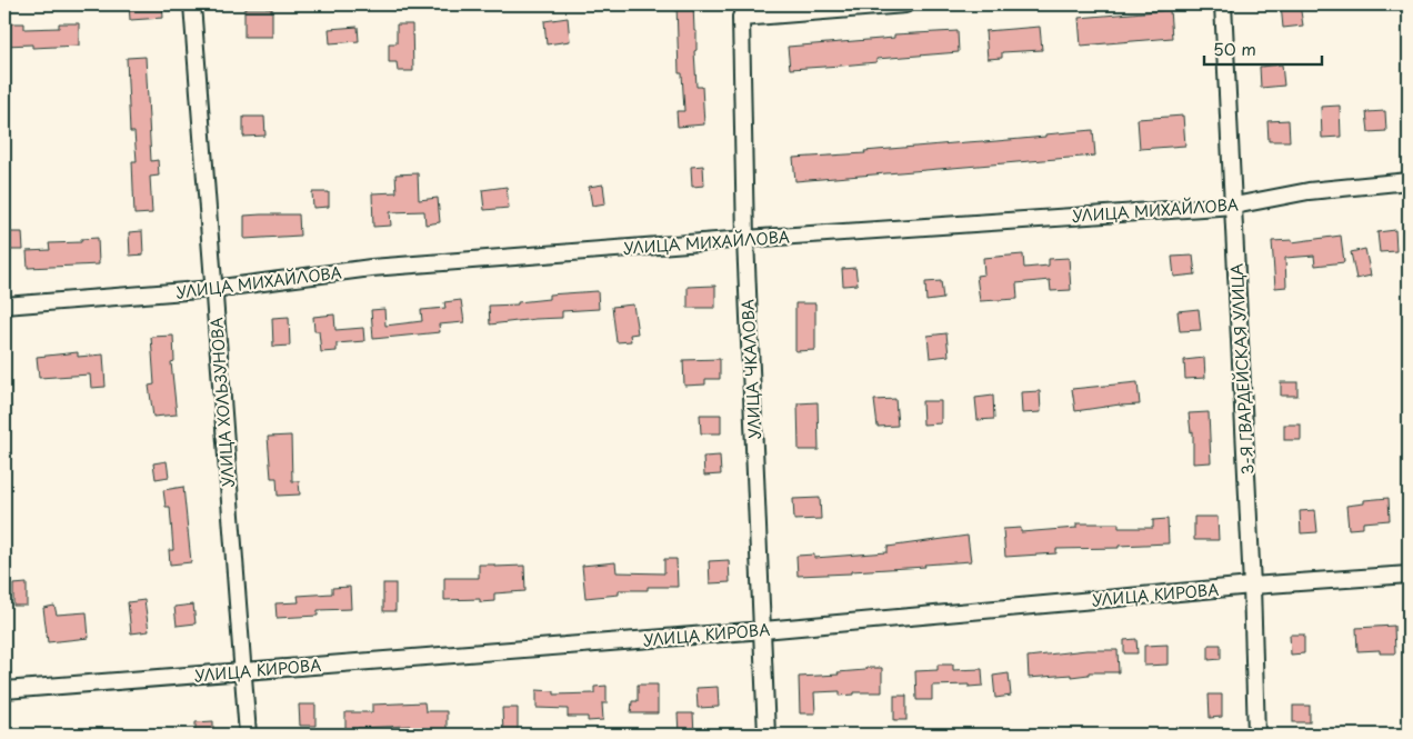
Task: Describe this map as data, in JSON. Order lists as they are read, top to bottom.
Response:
{
  "streets": {
    "street": [
      "УЛИЦА МИХАЙЛОВА",
      "УЛИЦА ЧКАЛОВА",
      "3-Я ГВАРДЕЙСКАЯ УЛИЦА",
      "УЛИЦА ХОЛЬЗУНОВА",
      "УЛИЦА КИРОВА"
    ]
  },
  "crossings": [
    ["УЛИЦА МИХАЙЛОВА", "УЛИЦА ЧКАЛОВА"],
    ["УЛИЦА МИХАЙЛОВА", "3-Я ГВАРДЕЙСКАЯ УЛИЦА"],
    ["УЛИЦА МИХАЙЛОВА", "УЛИЦА ХОЛЬЗУНОВА"],
    ["УЛИЦА ЧКАЛОВА", "УЛИЦА КИРОВА"],
    ["3-Я ГВАРДЕЙСКАЯ УЛИЦА", "УЛИЦА КИРОВА"],
    ["УЛИЦА ХОЛЬЗУНОВА", "УЛИЦА КИРОВА"]
  ],
  "scale_bar": "50 m"
}
